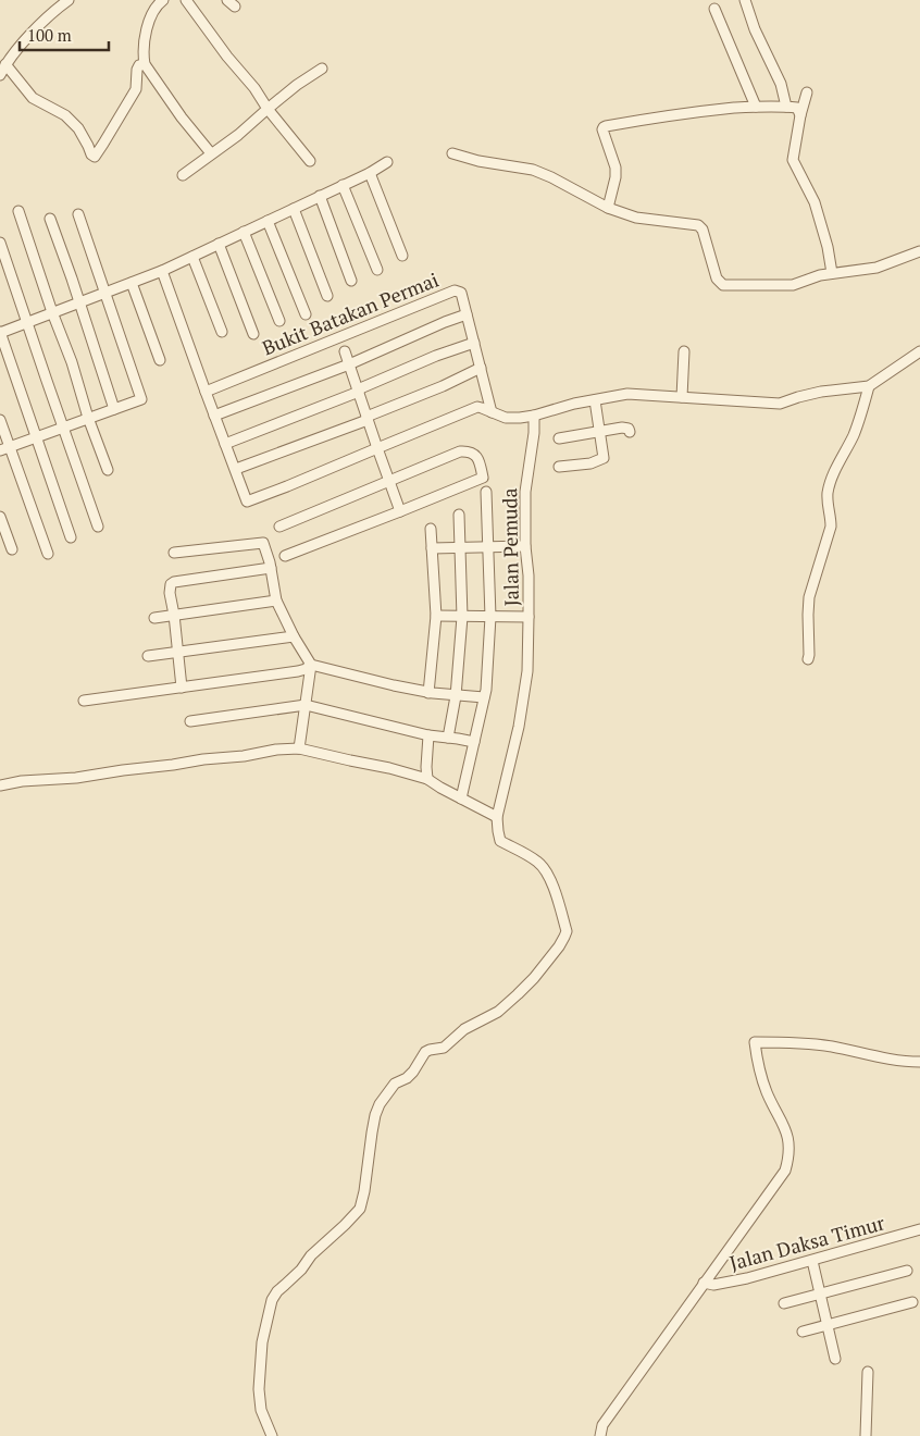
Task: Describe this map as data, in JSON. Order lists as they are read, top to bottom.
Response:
{
  "streets": {
    "street": ["Bukit Batakan Permai", "Jalan Pemuda", "Jalan Daksa Timur"]
  },
  "scale_bar": "100 m"
}
